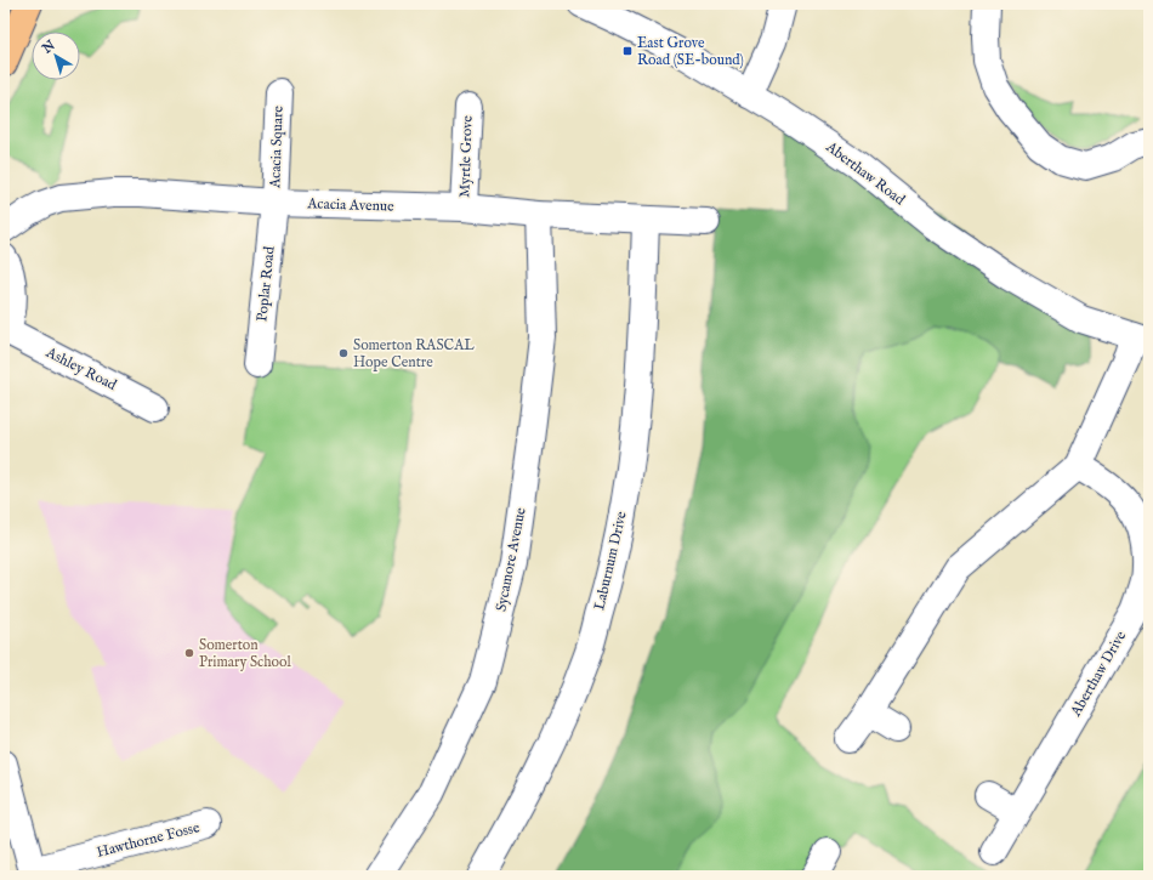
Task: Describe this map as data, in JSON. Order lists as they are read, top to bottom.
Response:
{
  "streets": {
    "street": [
      "Acacia Square",
      "Myrtle Grove",
      "Aberthaw Road",
      "Acacia Avenue",
      "Poplar Road",
      "Ashley Road",
      "Sycamore Avenue",
      "Laburnum Drive",
      "Aberthaw Drive",
      "Hawthorne Fosse"
    ]
  },
  "crossings": [
    ["Acacia Square", "Acacia Avenue"],
    ["Acacia Square", "Poplar Road"],
    ["Myrtle Grove", "Acacia Avenue"],
    ["Acacia Avenue", "Poplar Road"],
    ["Acacia Avenue", "Sycamore Avenue"],
    ["Acacia Avenue", "Laburnum Drive"]
  ],
  "places": {
    "transit": ["East Grove Road (SE-bound)"],
    "other": ["Somerton RASCAL Hope Centre", "Somerton Primary School"]
  },
  "north": "top left"
}
